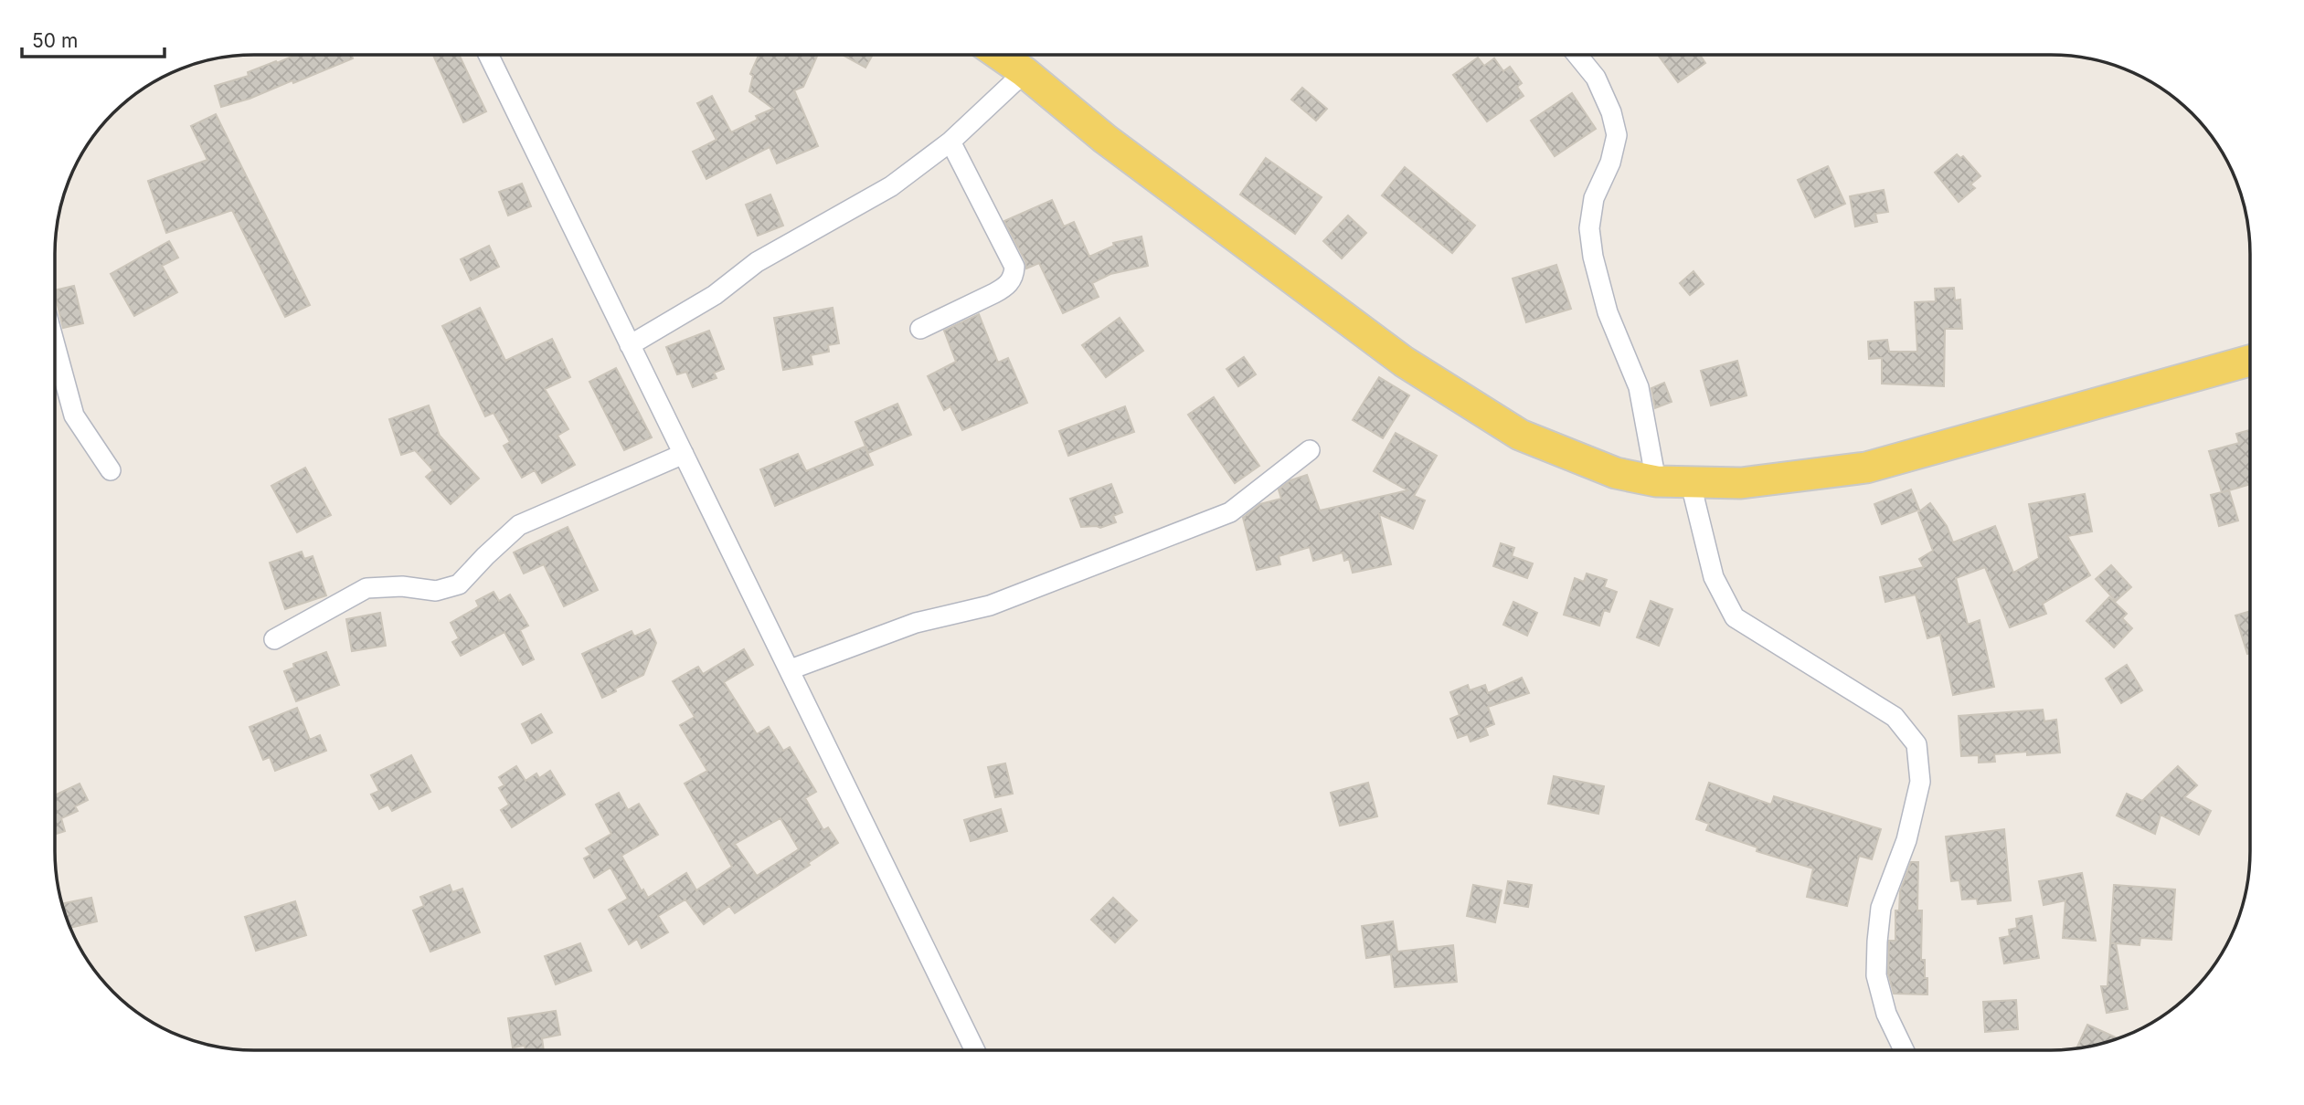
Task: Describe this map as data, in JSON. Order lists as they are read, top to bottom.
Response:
{
  "scale_bar": "50 m"
}
